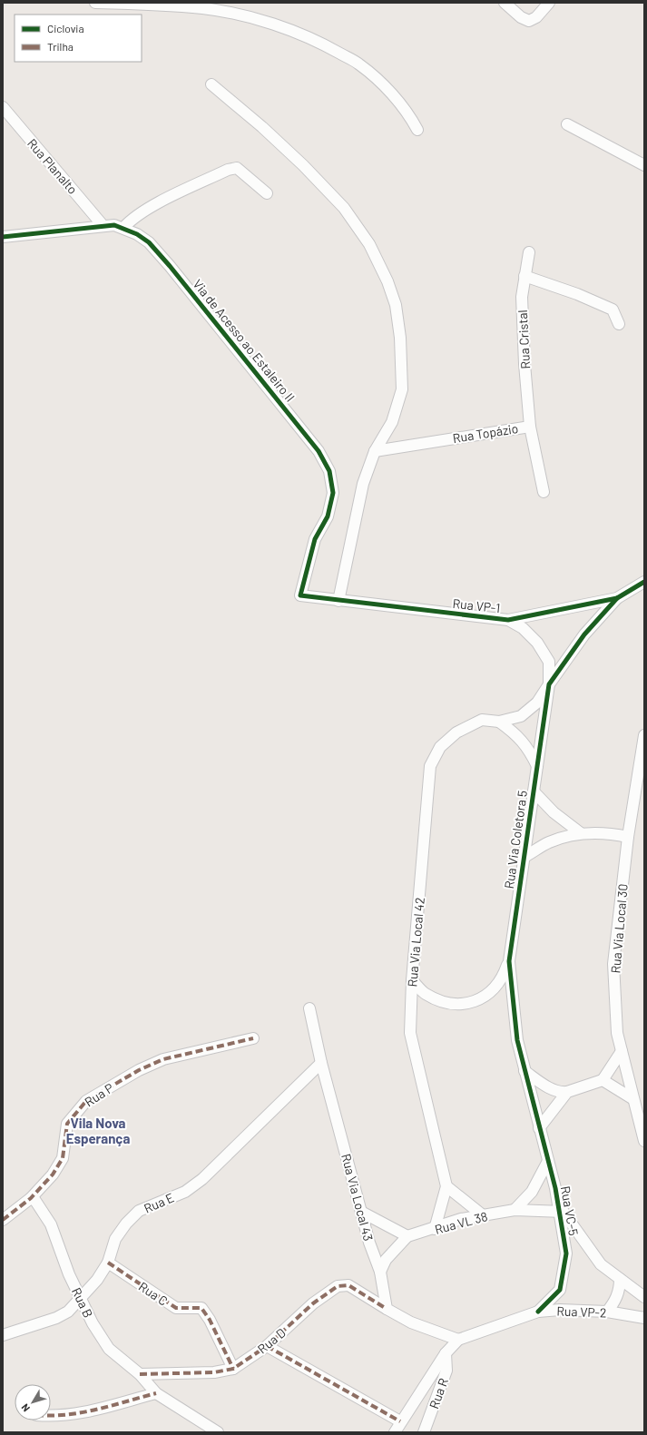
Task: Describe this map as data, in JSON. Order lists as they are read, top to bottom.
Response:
{
  "streets": {
    "street": [
      "Rua Planalto",
      "Rua Cristal",
      "Via de Acesso ao Estaleiro II",
      "Rua Topázio",
      "Rua VP-1",
      "Rua Via Coletora 5",
      "Rua Via Local 30",
      "Rua Via Local 42",
      "Rua P",
      "Rua Via Local 43",
      "Rua E",
      "Rua VC-5",
      "Rua VL 38",
      "Rua C",
      "Rua B",
      "Rua VP-2",
      "Rua D",
      "Rua R"
    ]
  },
  "crossings": [
    ["Rua Planalto", "Via de Acesso ao Estaleiro II"],
    ["Rua Cristal", "Rua Topázio"],
    ["Via de Acesso ao Estaleiro II", "Rua VP-1"],
    ["Rua VP-1", "Rua Via Coletora 5"],
    ["Rua Via Coletora 5", "Rua VC-5"],
    ["Rua Via Local 42", "Rua VL 38"],
    ["Rua P", "Rua B"],
    ["Rua Via Local 43", "Rua E"],
    ["Rua Via Local 43", "Rua D"],
    ["Rua E", "Rua C"],
    ["Rua E", "Rua B"],
    ["Rua VC-5", "Rua VL 38"],
    ["Rua C", "Rua D"],
    ["Rua B", "Rua D"]
  ],
  "districts": ["Vila Nova Esperança"],
  "legend": ["Ciclovia", "Trilha"],
  "north": "bottom left"
}
